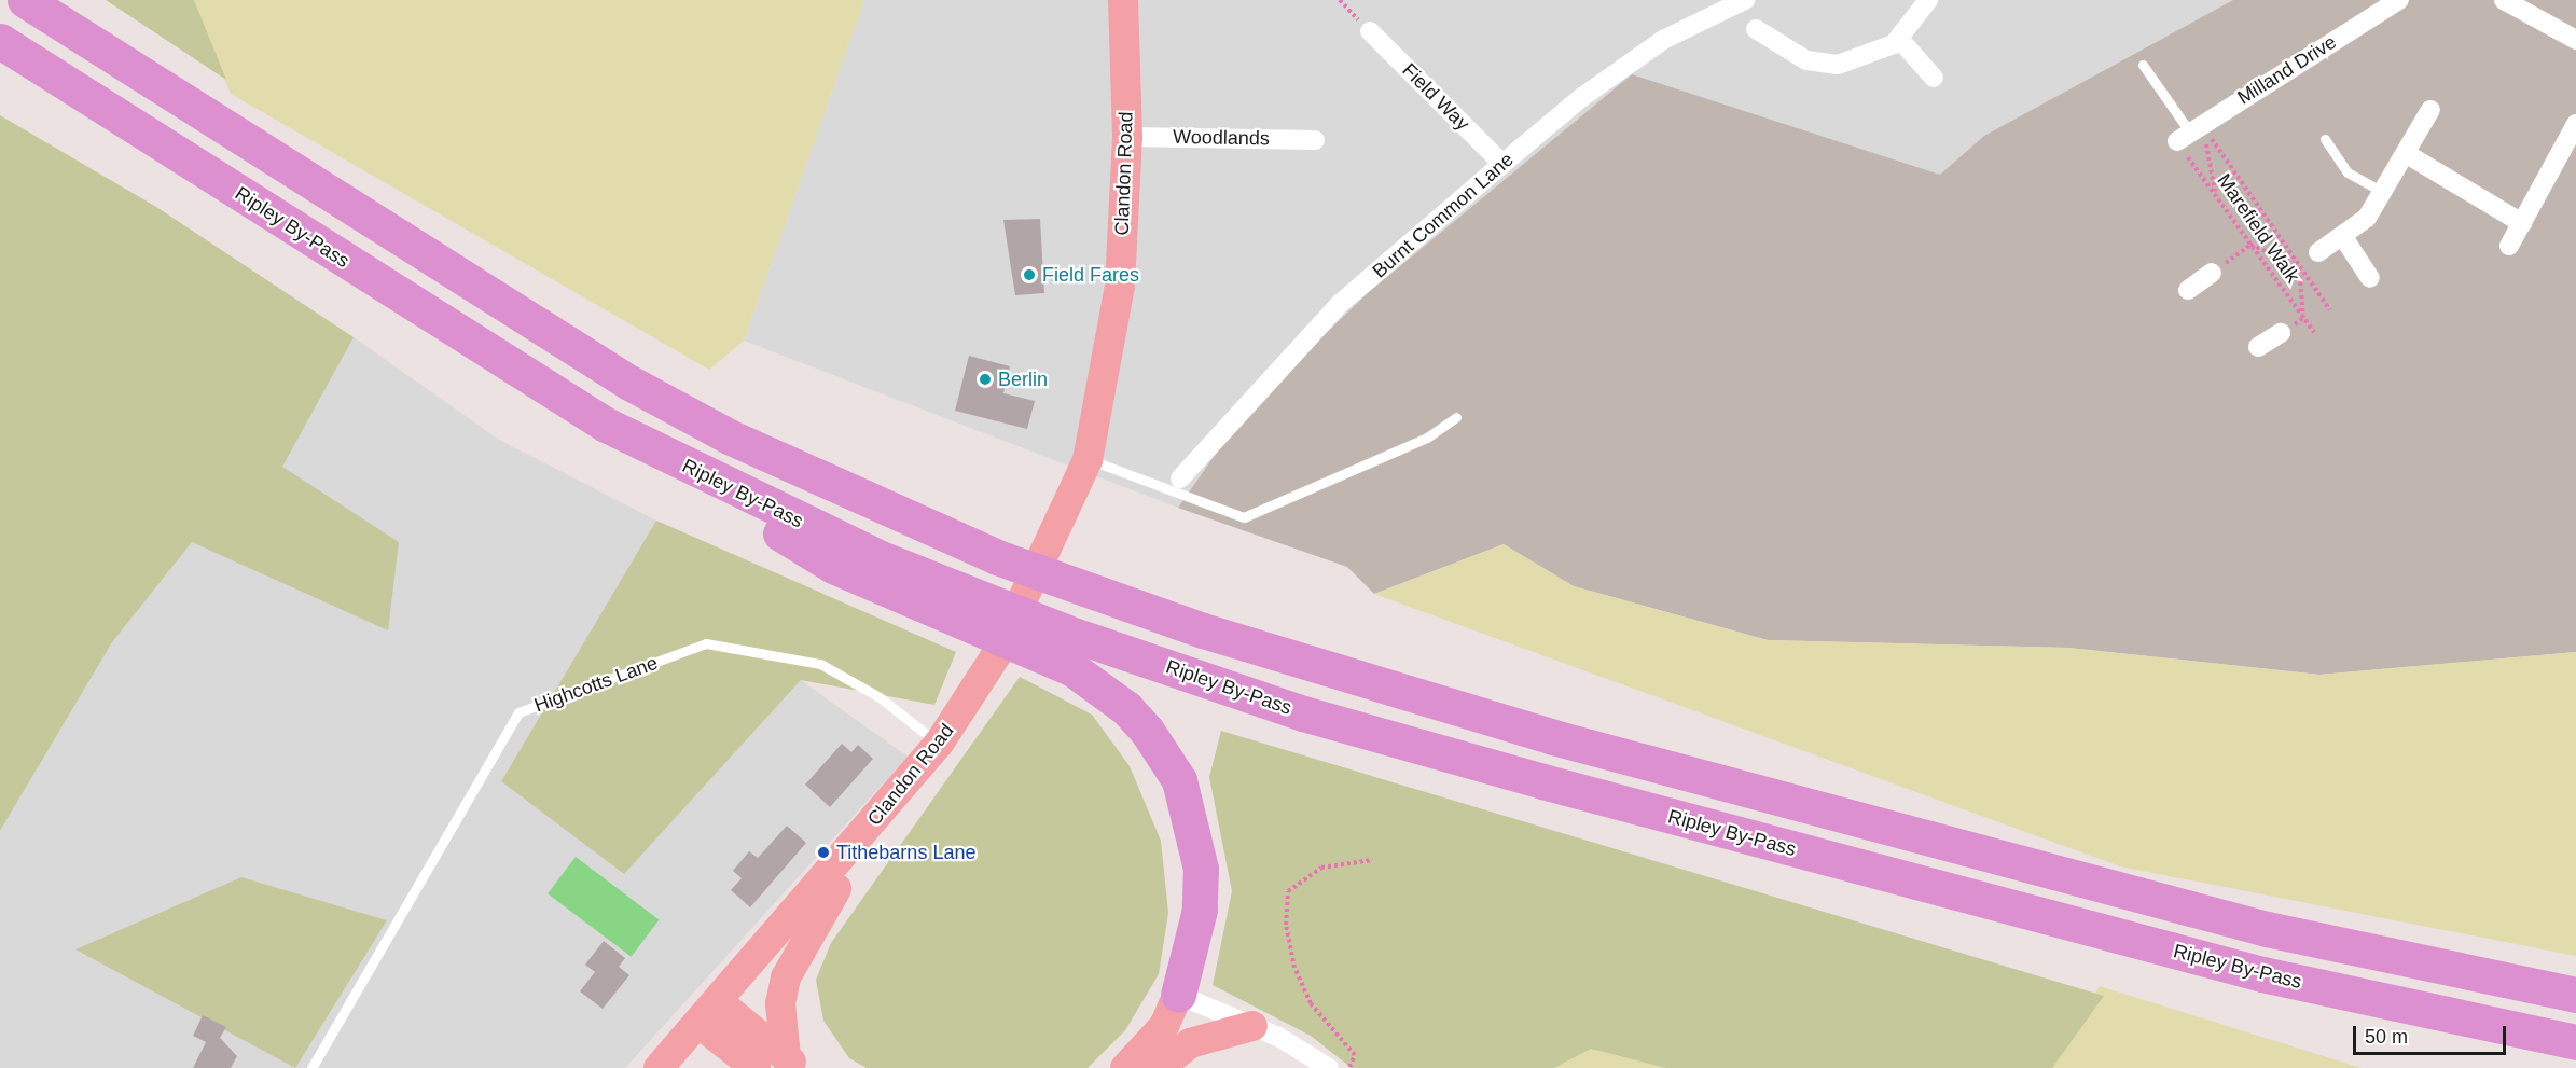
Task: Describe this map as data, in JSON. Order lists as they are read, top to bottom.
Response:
{
  "streets": {
    "highway": ["Ripley By-Pass"],
    "main road": ["Clandon Road"],
    "street": [
      "Milland Drive",
      "Field Way",
      "Woodlands",
      "Burnt Common Lane"
    ],
    "lane": ["Highcotts Lane"],
    "path": ["Marefield Walk"]
  },
  "crossings": [
    ["Milland Drive", "Marefield Walk"],
    ["Field Way", "Burnt Common Lane"],
    ["Woodlands", "Clandon Road"],
    ["Clandon Road", "Highcotts Lane"]
  ],
  "places": ["Field Fares", "Berlin", "Tithebarns Lane"],
  "scale_bar": "50 m"
}
